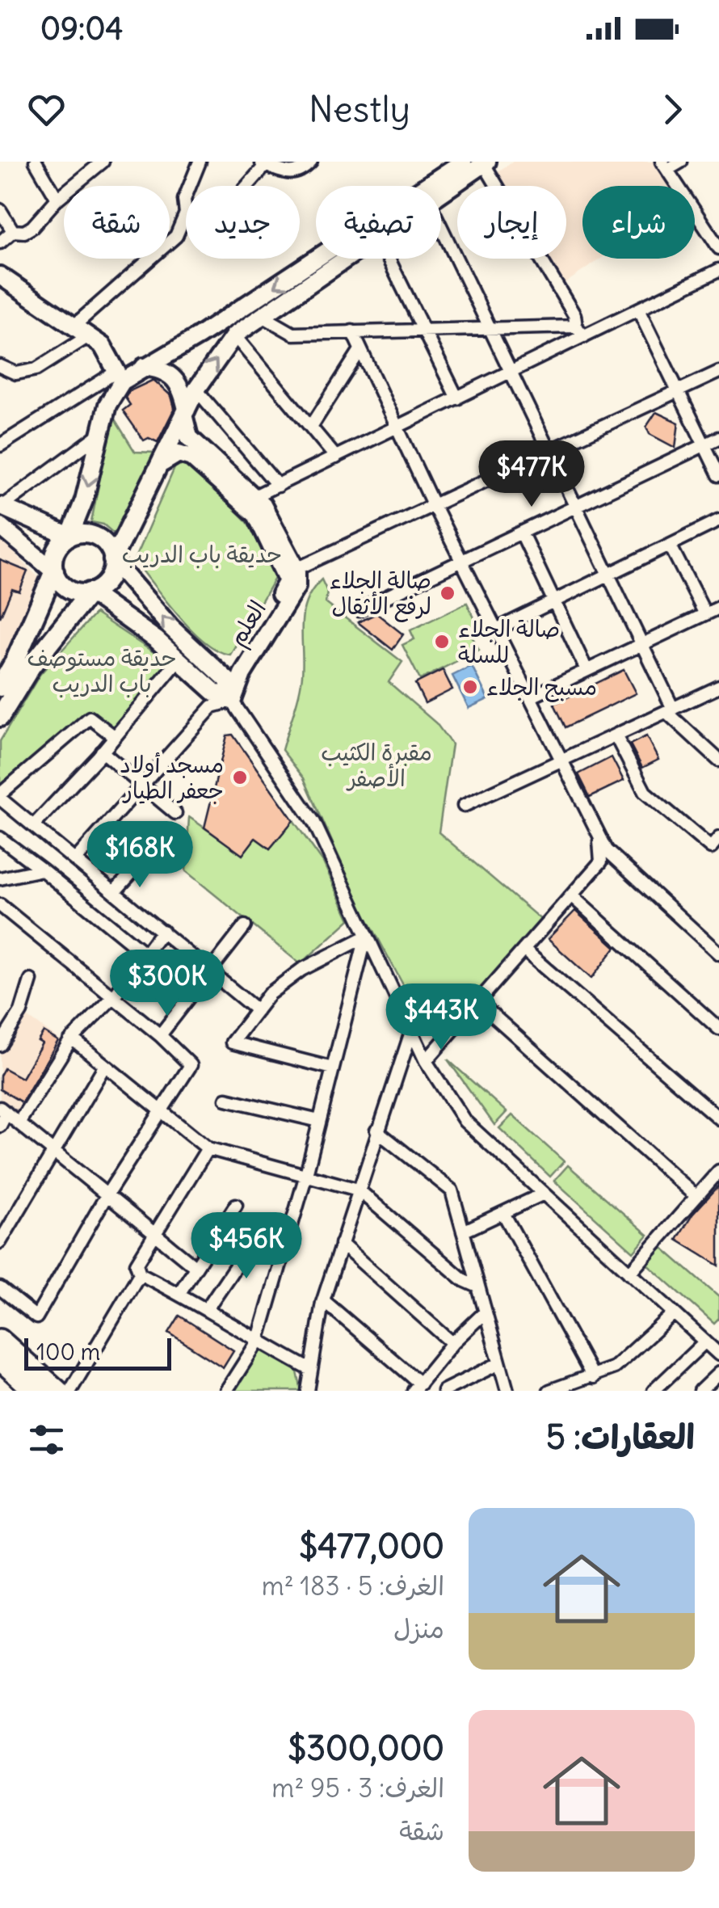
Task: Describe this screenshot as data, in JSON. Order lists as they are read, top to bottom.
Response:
{
  "streets": {
    "main road": ["العلم"]
  },
  "parks": ["حديقة باب الدريب", "حديقة مستوصف باب الدريب", "مقبرة الكثيب الأصفر"],
  "places": [
    "صالة الجلاء لرفع الأثقال",
    "صالة الجلاء للسلة",
    "مسبح الجلاء",
    "مسجد أولاد جعفر الطيار"
  ],
  "scale_bar": "100 m",
  "page": {
    "status": "09:04",
    "header": "Nestly",
    "chip": [
      "شراء",
      "إيجار",
      "تصفية",
      "جديد",
      "شقة"
    ],
    "price": [
      "$477K",
      "$168K",
      "$300K",
      "$443K",
      "$456K"
    ],
    "scale": "100 m",
    "heading": "العقارات: 5",
    "list": [
      {
        "name": "$477,000",
        "note": "الغرف: 5 · 183 m² · منزل"
      },
      {
        "name": "$300,000",
        "note": "الغرف: 3 · 95 m² · شقة"
      }
    ]
  }
}
